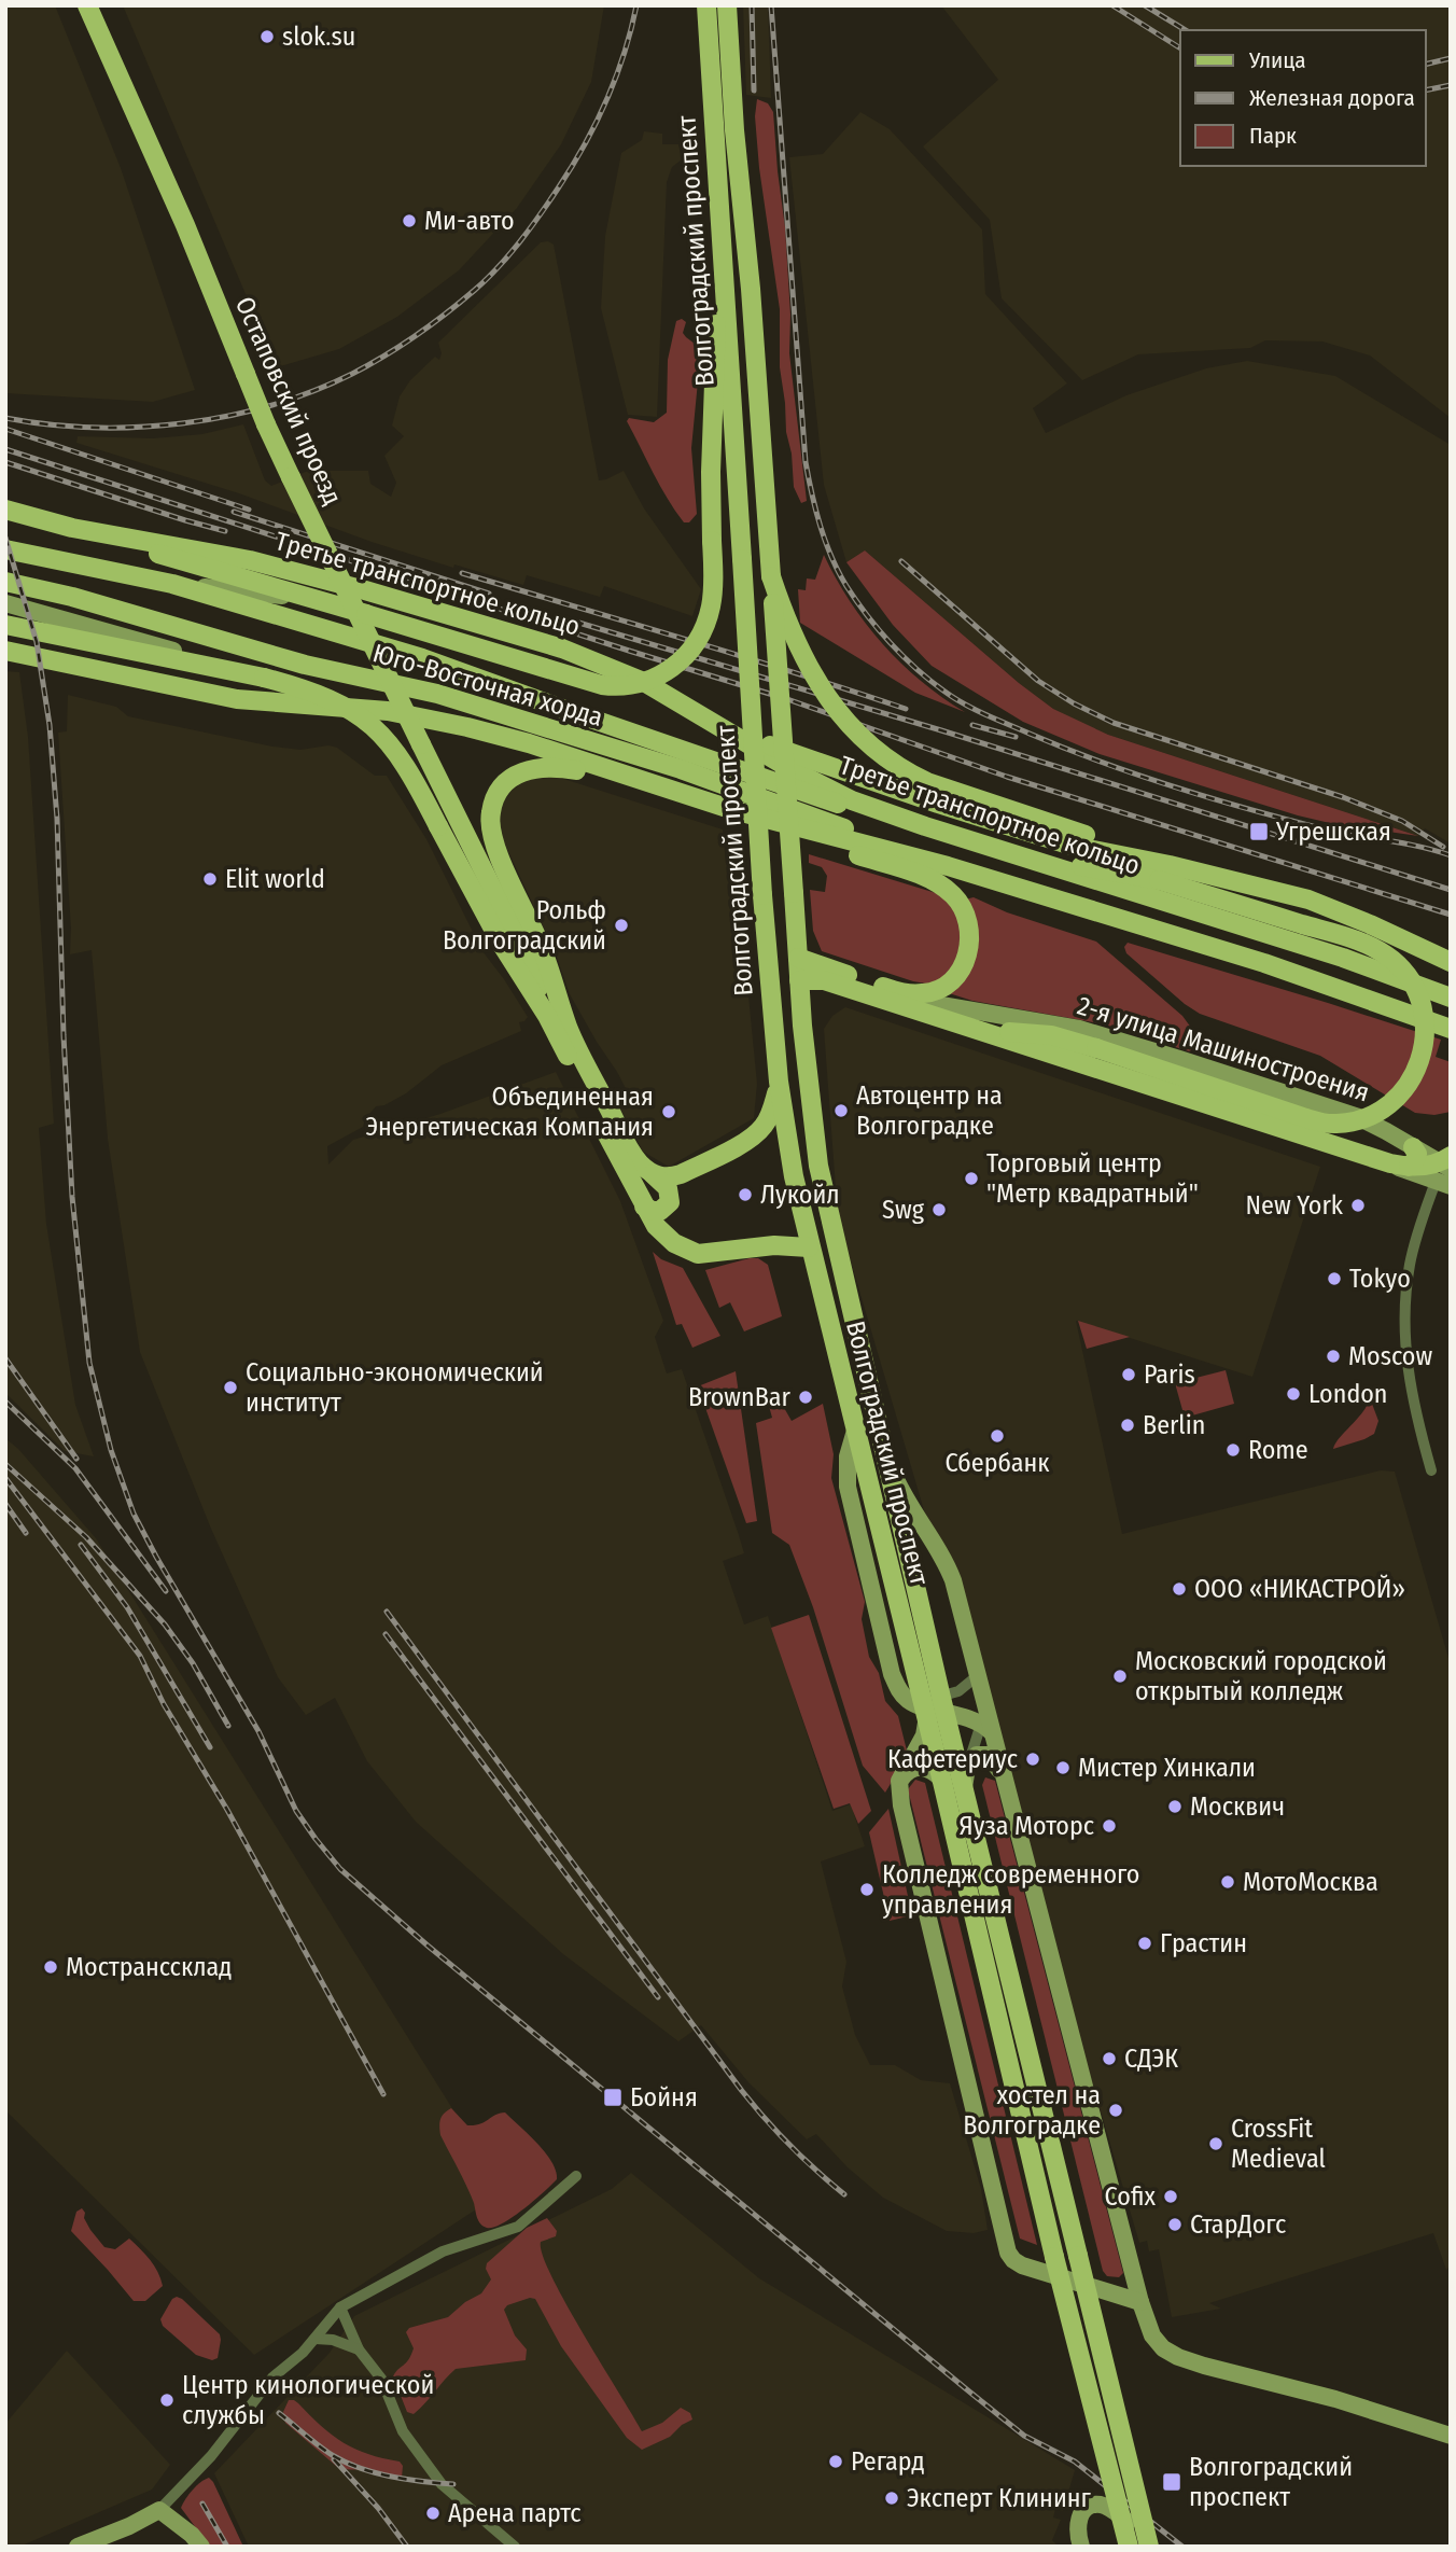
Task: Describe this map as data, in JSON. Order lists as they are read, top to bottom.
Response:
{
  "streets": {
    "main road": [
      "Волгоградский проспект",
      "Остаповский проезд",
      "Третье транспортное кольцо",
      "Юго-Восточная хорда",
      "2-я улица Машиностроения"
    ]
  },
  "crossings": [
    ["Волгоградский проспект", "2-я улица Машиностроения"],
    ["Третье транспортное кольцо", "Юго-Восточная хорда"]
  ],
  "places": {
    "other": [
      "slok.su",
      "Ми-авто",
      "Elit world",
      "Рольф Волгоградский",
      "Автоцентр на Волгоградке",
      "Объединенная Энергетическая Компания",
      "Торговый центр \"Метр квадратный\"",
      "Лукойл",
      "New York",
      "Swg",
      "Tokyo",
      "Moscow",
      "Paris",
      "Социально-экономический институт",
      "London",
      "BrownBar",
      "Berlin",
      "Сбербанк",
      "Rome",
      "ООО «НИКАСТРОЙ»",
      "Московский городской открытый колледж",
      "Кафетериус",
      "Мистер Хинкали",
      "Москвич",
      "Яуза Моторс",
      "МотоМосква",
      "Колледж современного управления",
      "Грастин",
      "Мостранссклад",
      "СДЭК",
      "хостел на Волгоградке",
      "CrossFit Medieval",
      "Cofix",
      "СтарДогс",
      "Центр кинологической службы",
      "Регард",
      "Эксперт Клининг",
      "Арена партс"
    ],
    "transit": ["Угрешская", "Бойня", "Волгоградский проспект"]
  },
  "legend": ["Улица", "Железная дорога", "Парк"]
}
